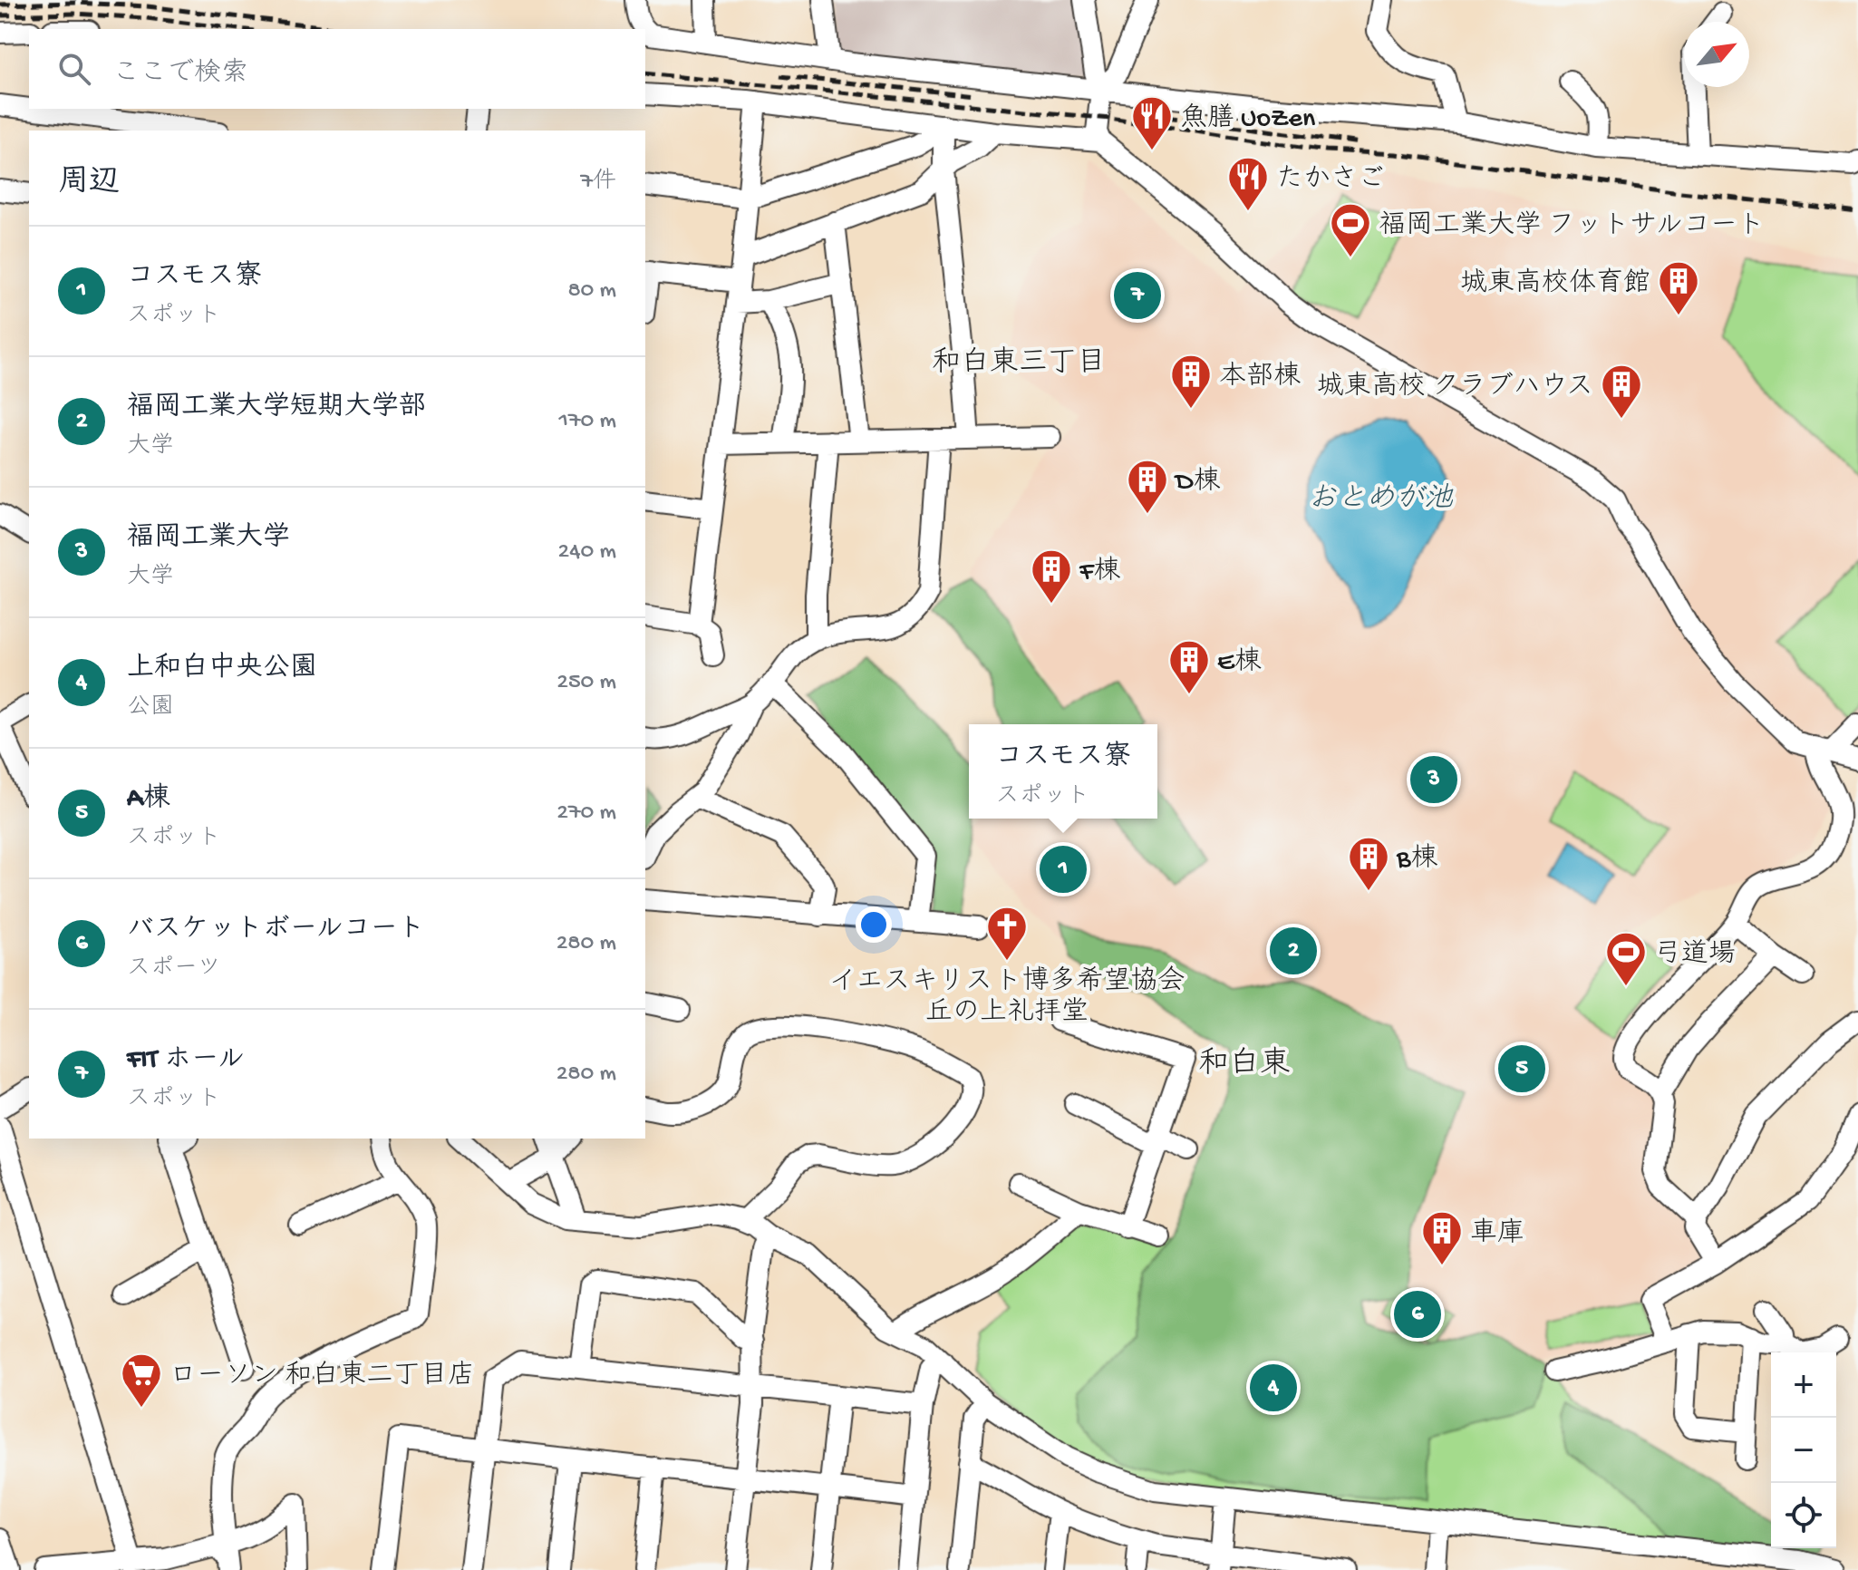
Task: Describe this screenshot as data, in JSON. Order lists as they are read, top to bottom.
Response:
{
  "districts": ["和白東三丁目", "和白東"],
  "water": ["おとめが池"],
  "places": {
    "restaurant": ["魚膳 UoZen", "たかさご"],
    "sports": ["福岡工業大学 フットサルコート", "弓道場"],
    "building": [
      "城東高校体育館",
      "本部棟",
      "城東高校 クラブハウス",
      "D棟",
      "F棟",
      "E棟",
      "B棟",
      "車庫"
    ],
    "church": ["イエスキリスト博多希望協会 丘の上礼拝堂"],
    "supermarket": ["ローソン 和白東二丁目店"]
  },
  "north": "top right",
  "page": {
    "search": "ここで検索",
    "heading": ["周辺", "7件"],
    "list": [
      {
        "mark": "1",
        "name": "コスモス寮",
        "note": "スポット",
        "value": "80 m"
      },
      {
        "mark": "2",
        "name": "福岡工業大学短期大学部",
        "note": "大学",
        "value": "170 m"
      },
      {
        "mark": "3",
        "name": "福岡工業大学",
        "note": "大学",
        "value": "240 m"
      },
      {
        "mark": "4",
        "name": "上和白中央公園",
        "note": "公園",
        "value": "250 m"
      },
      {
        "mark": "5",
        "name": "A棟",
        "note": "スポット",
        "value": "270 m"
      },
      {
        "mark": "6",
        "name": "バスケットボールコート",
        "note": "スポーツ",
        "value": "280 m"
      },
      {
        "mark": "7",
        "name": "FIT ホール",
        "note": "スポット",
        "value": "280 m"
      }
    ],
    "pins": [
      "7",
      "3",
      "1",
      "2",
      "5",
      "6",
      "4"
    ],
    "popup": ["コスモス寮", "スポット"],
    "map_buttons": ["+", "−"]
  }
}
